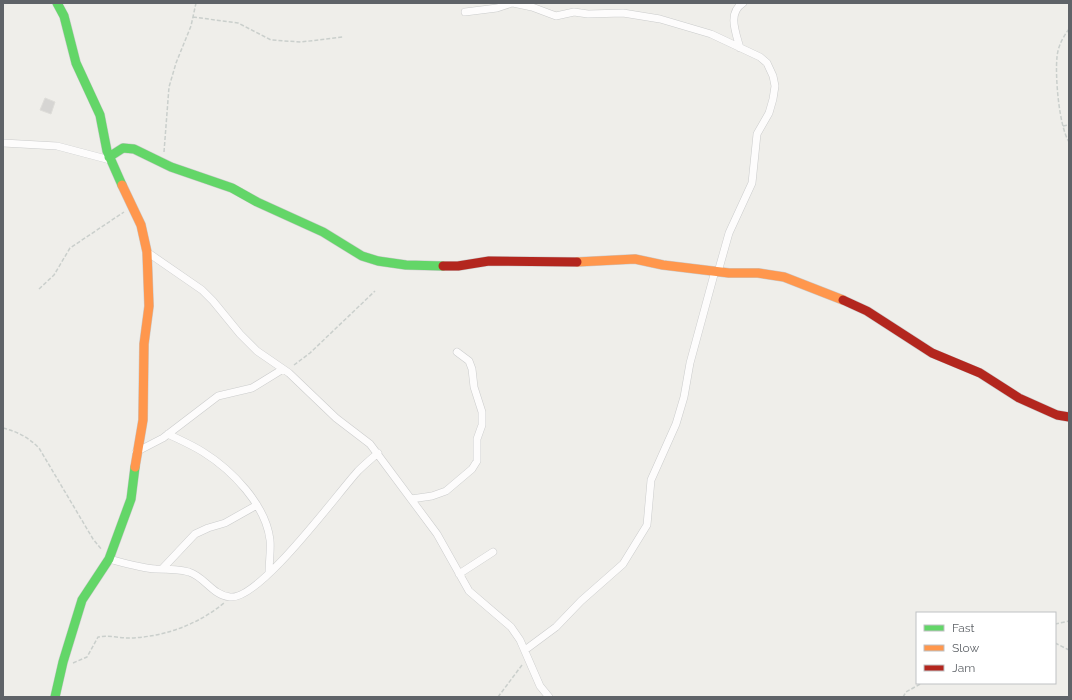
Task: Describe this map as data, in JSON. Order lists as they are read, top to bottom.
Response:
{
  "legend": ["Fast", "Slow", "Jam"]
}
